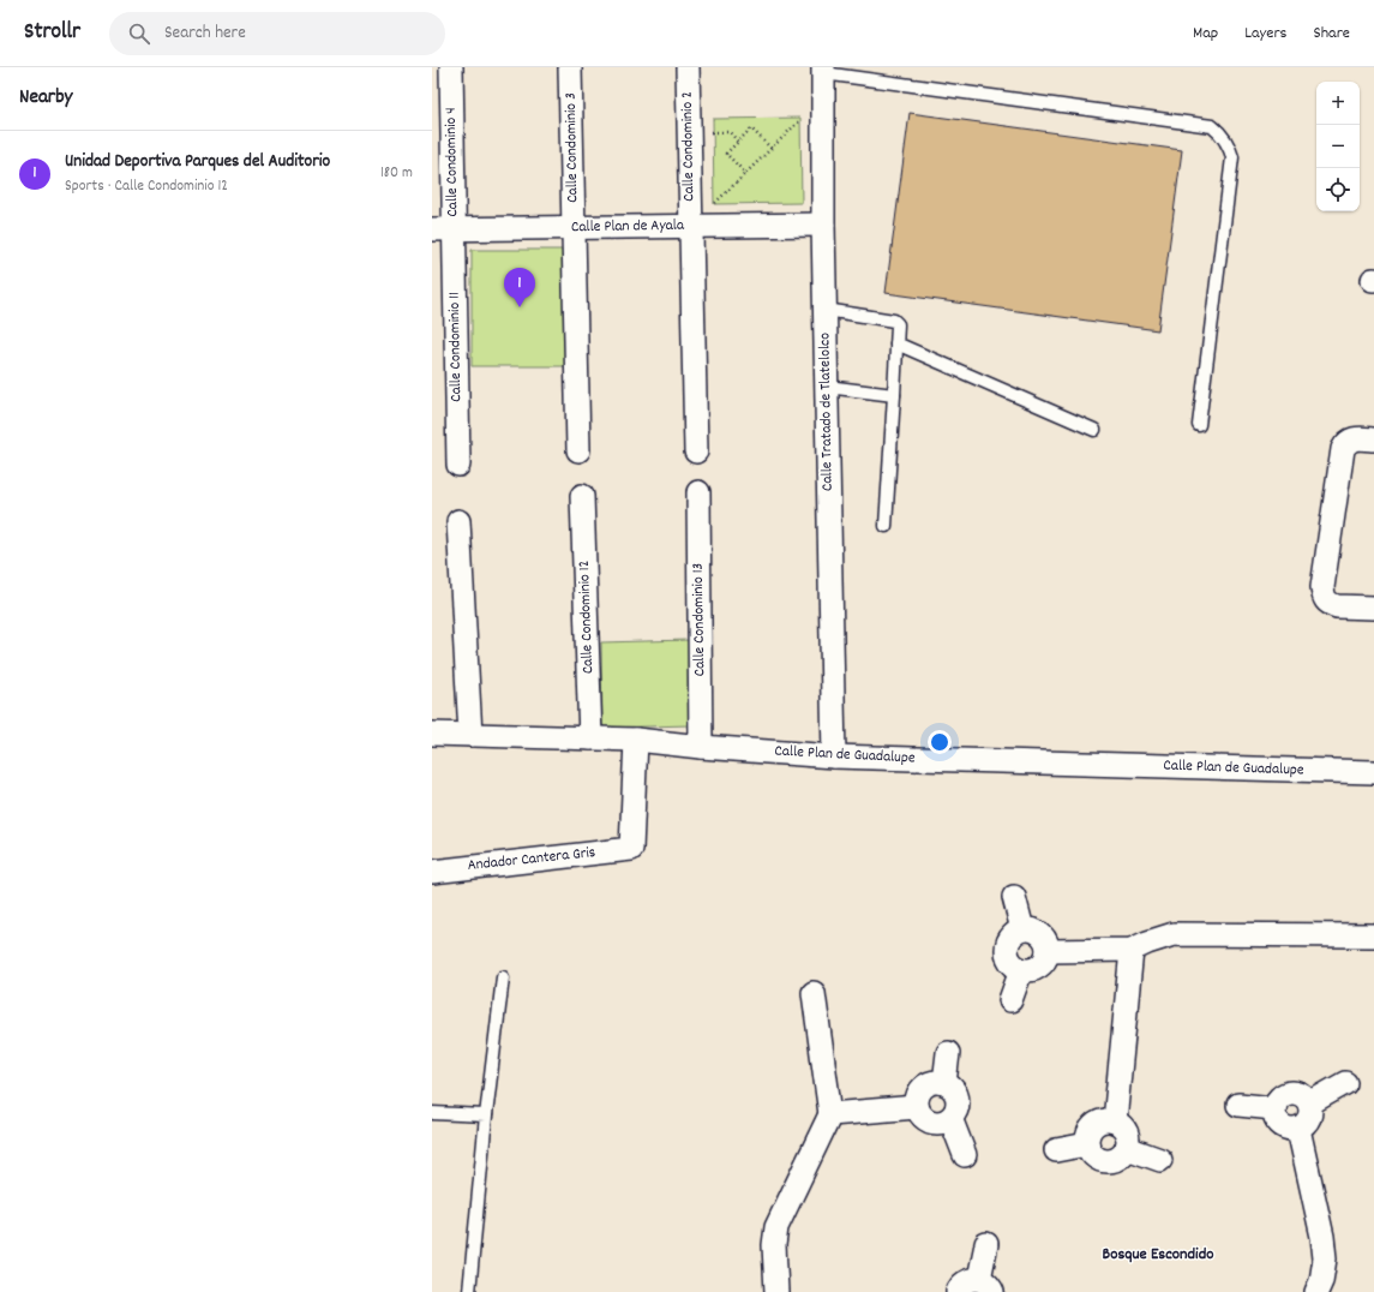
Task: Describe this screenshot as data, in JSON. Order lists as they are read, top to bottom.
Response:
{
  "streets": {
    "street": [
      "Calle Condominio 2",
      "Calle Condominio 3",
      "Calle Condominio 4",
      "Calle Plan de Ayala",
      "Calle Condominio 11",
      "Calle Tratado de Tlatelolco",
      "Calle Condominio 12",
      "Calle Condominio 13",
      "Calle Plan de Guadalupe",
      "Andador Cantera Gris"
    ]
  },
  "crossings": [
    ["Calle Condominio 2", "Calle Plan de Ayala"],
    ["Calle Condominio 3", "Calle Plan de Ayala"],
    ["Calle Condominio 4", "Calle Plan de Ayala"],
    ["Calle Condominio 4", "Calle Condominio 11"],
    ["Calle Plan de Ayala", "Calle Condominio 11"],
    ["Calle Plan de Ayala", "Calle Tratado de Tlatelolco"],
    ["Calle Tratado de Tlatelolco", "Calle Plan de Guadalupe"],
    ["Calle Condominio 12", "Calle Plan de Guadalupe"],
    ["Calle Condominio 13", "Calle Plan de Guadalupe"],
    ["Calle Plan de Guadalupe", "Andador Cantera Gris"]
  ],
  "districts": ["Bosque Escondido"],
  "page": {
    "header": "Strollr",
    "search": "Search here",
    "nav": ["Map", "Layers", "Share"],
    "heading": "Nearby",
    "map_buttons": ["+", "−"],
    "list": [
      {
        "mark": "1",
        "name": "Unidad Deportiva Parques del Auditorio",
        "note": "Sports · Calle Condominio 12",
        "value": "180 m"
      }
    ],
    "pins": "1"
  }
}
